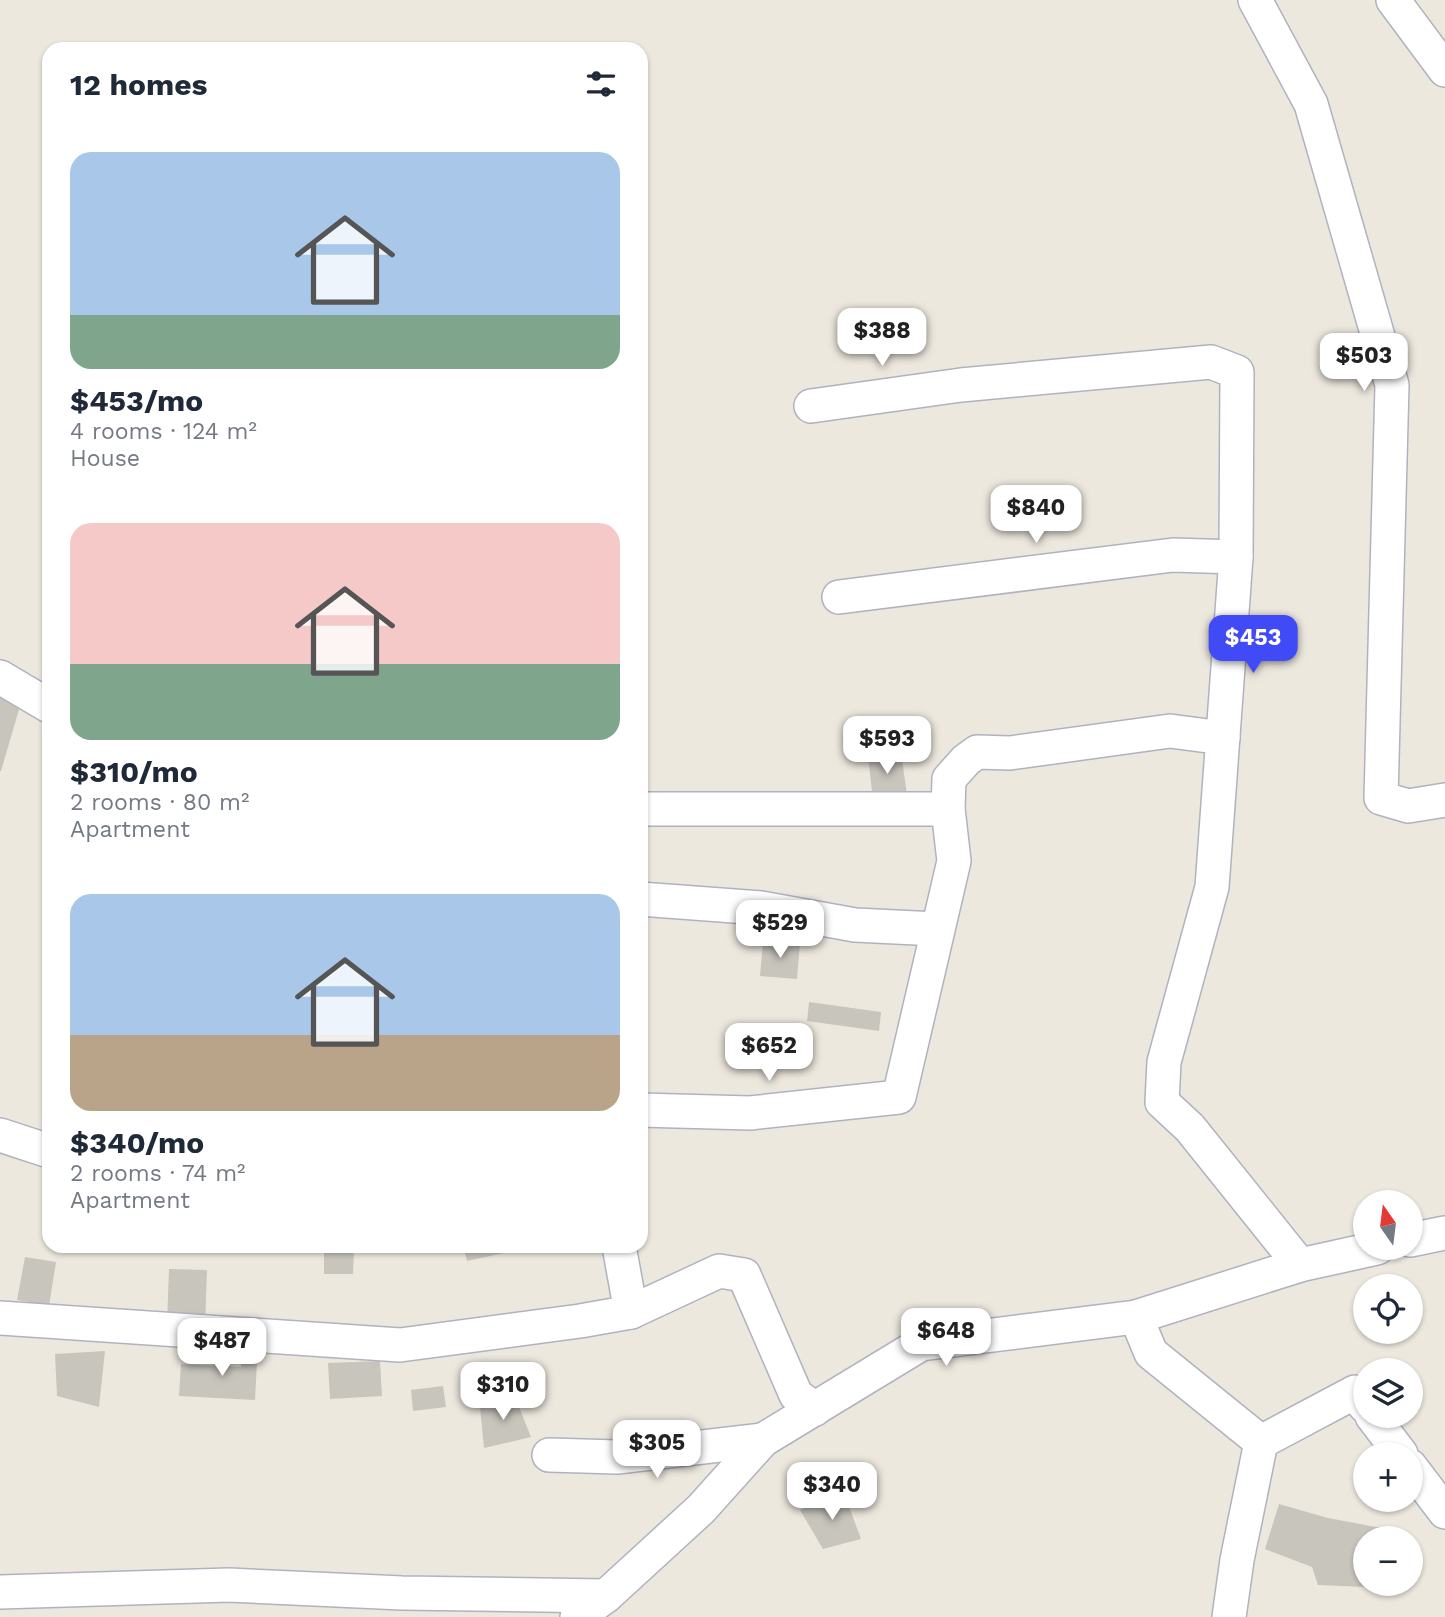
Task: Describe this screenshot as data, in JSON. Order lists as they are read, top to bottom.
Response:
{
  "north": "top",
  "page": {
    "heading": "12 homes",
    "list": [
      {
        "name": "$453/mo",
        "note": "4 rooms · 124 m² · House"
      },
      {
        "name": "$310/mo",
        "note": "2 rooms · 80 m² · Apartment"
      },
      {
        "name": "$340/mo",
        "note": "2 rooms · 74 m² · Apartment"
      }
    ],
    "price": [
      "$388",
      "$503",
      "$840",
      "$453",
      "$593",
      "$529",
      "$652",
      "$648",
      "$487",
      "$310",
      "$305",
      "$340"
    ],
    "map_buttons": ["+", "−"]
  }
}
